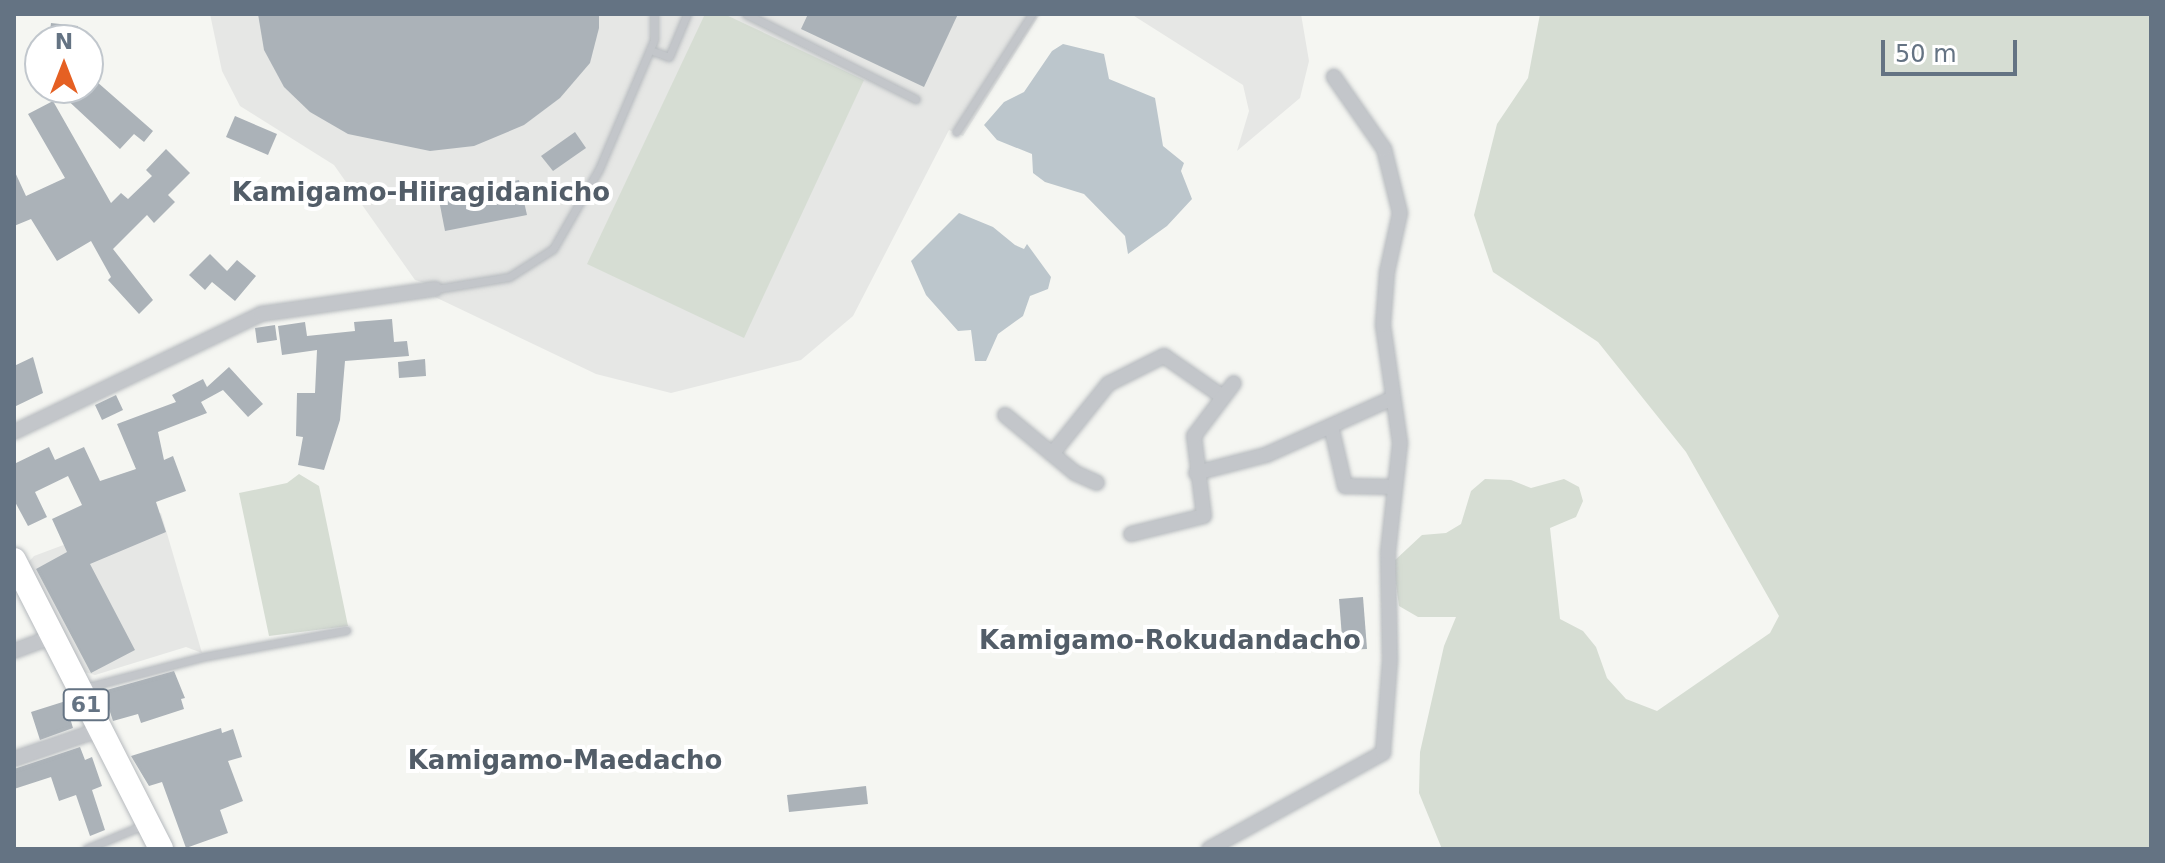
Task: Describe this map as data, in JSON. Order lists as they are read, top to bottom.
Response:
{
  "streets": {
    "main road": ["61"]
  },
  "districts": ["Kamigamo-Hiiragidanicho", "Kamigamo-Rokudandacho", "Kamigamo-Maedacho"],
  "scale_bar": "50 m",
  "north": "top"
}
